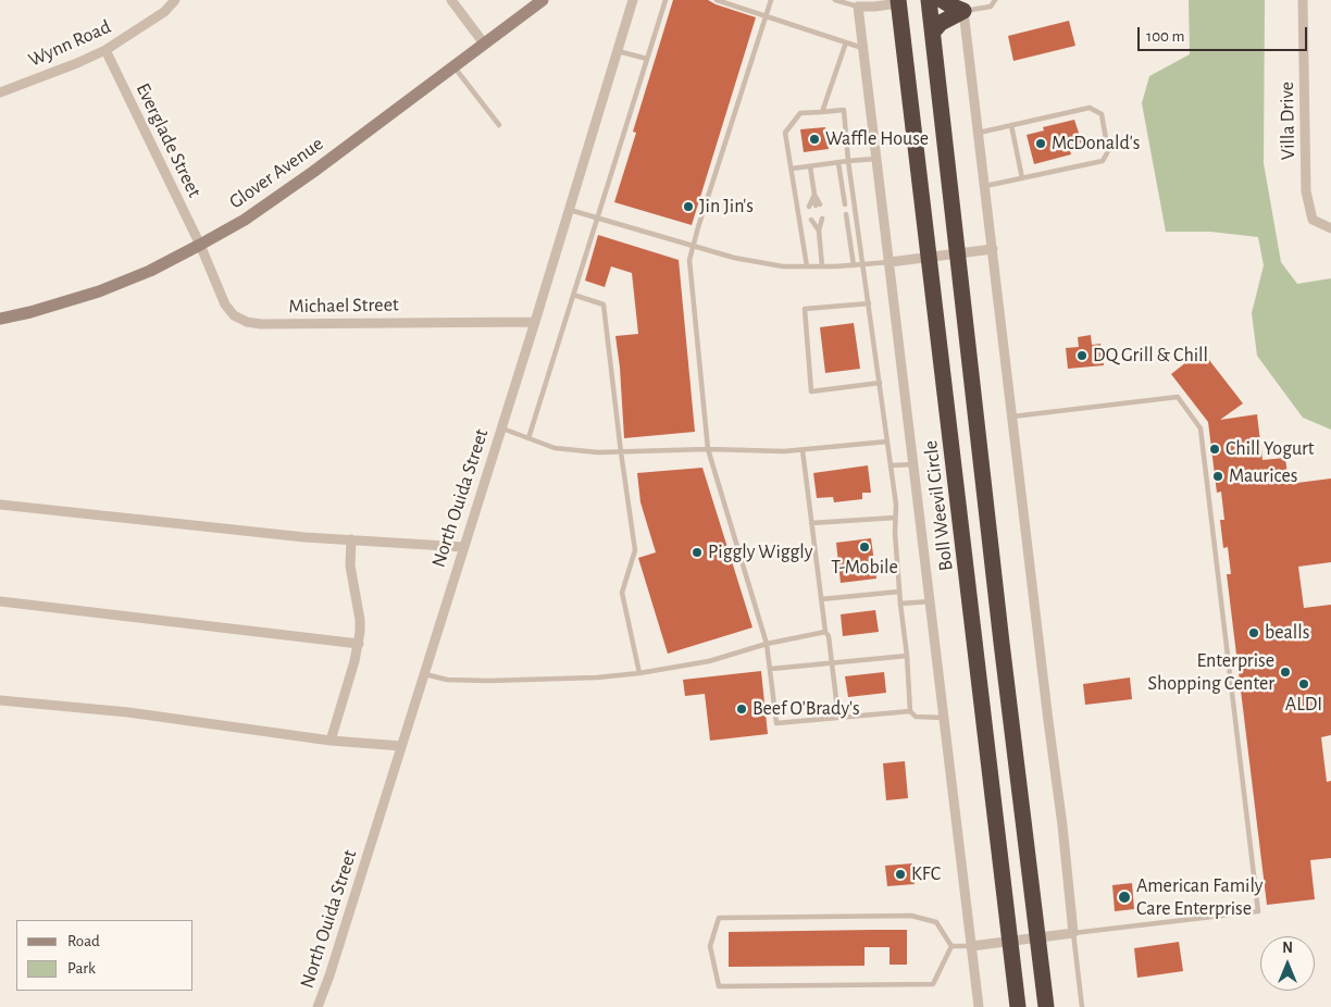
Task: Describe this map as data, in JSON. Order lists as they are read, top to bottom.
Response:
{
  "streets": {
    "highway": ["Boll Weevil Circle"],
    "main road": ["Glover Avenue"],
    "street": [
      "Wynn Road",
      "Villa Drive",
      "Everglade Street",
      "Michael Street",
      "North Ouida Street"
    ]
  },
  "crossings": [
    ["Wynn Road", "Everglade Street"],
    ["Everglade Street", "Glover Avenue"],
    ["Everglade Street", "Michael Street"],
    ["Glover Avenue", "Michael Street"],
    ["Michael Street", "North Ouida Street"]
  ],
  "places": [
    "Waffle House",
    "McDonald's",
    "Jin Jin's",
    "DQ Grill & Chill",
    "Chill Yogurt",
    "Maurices",
    "T-Mobile",
    "Piggly Wiggly",
    "bealls",
    "Enterprise Shopping Center",
    "ALDI",
    "Beef O'Brady's",
    "KFC",
    "American Family Care Enterprise"
  ],
  "legend": ["Road", "Park"],
  "scale_bar": "100 m",
  "north": "top"
}
